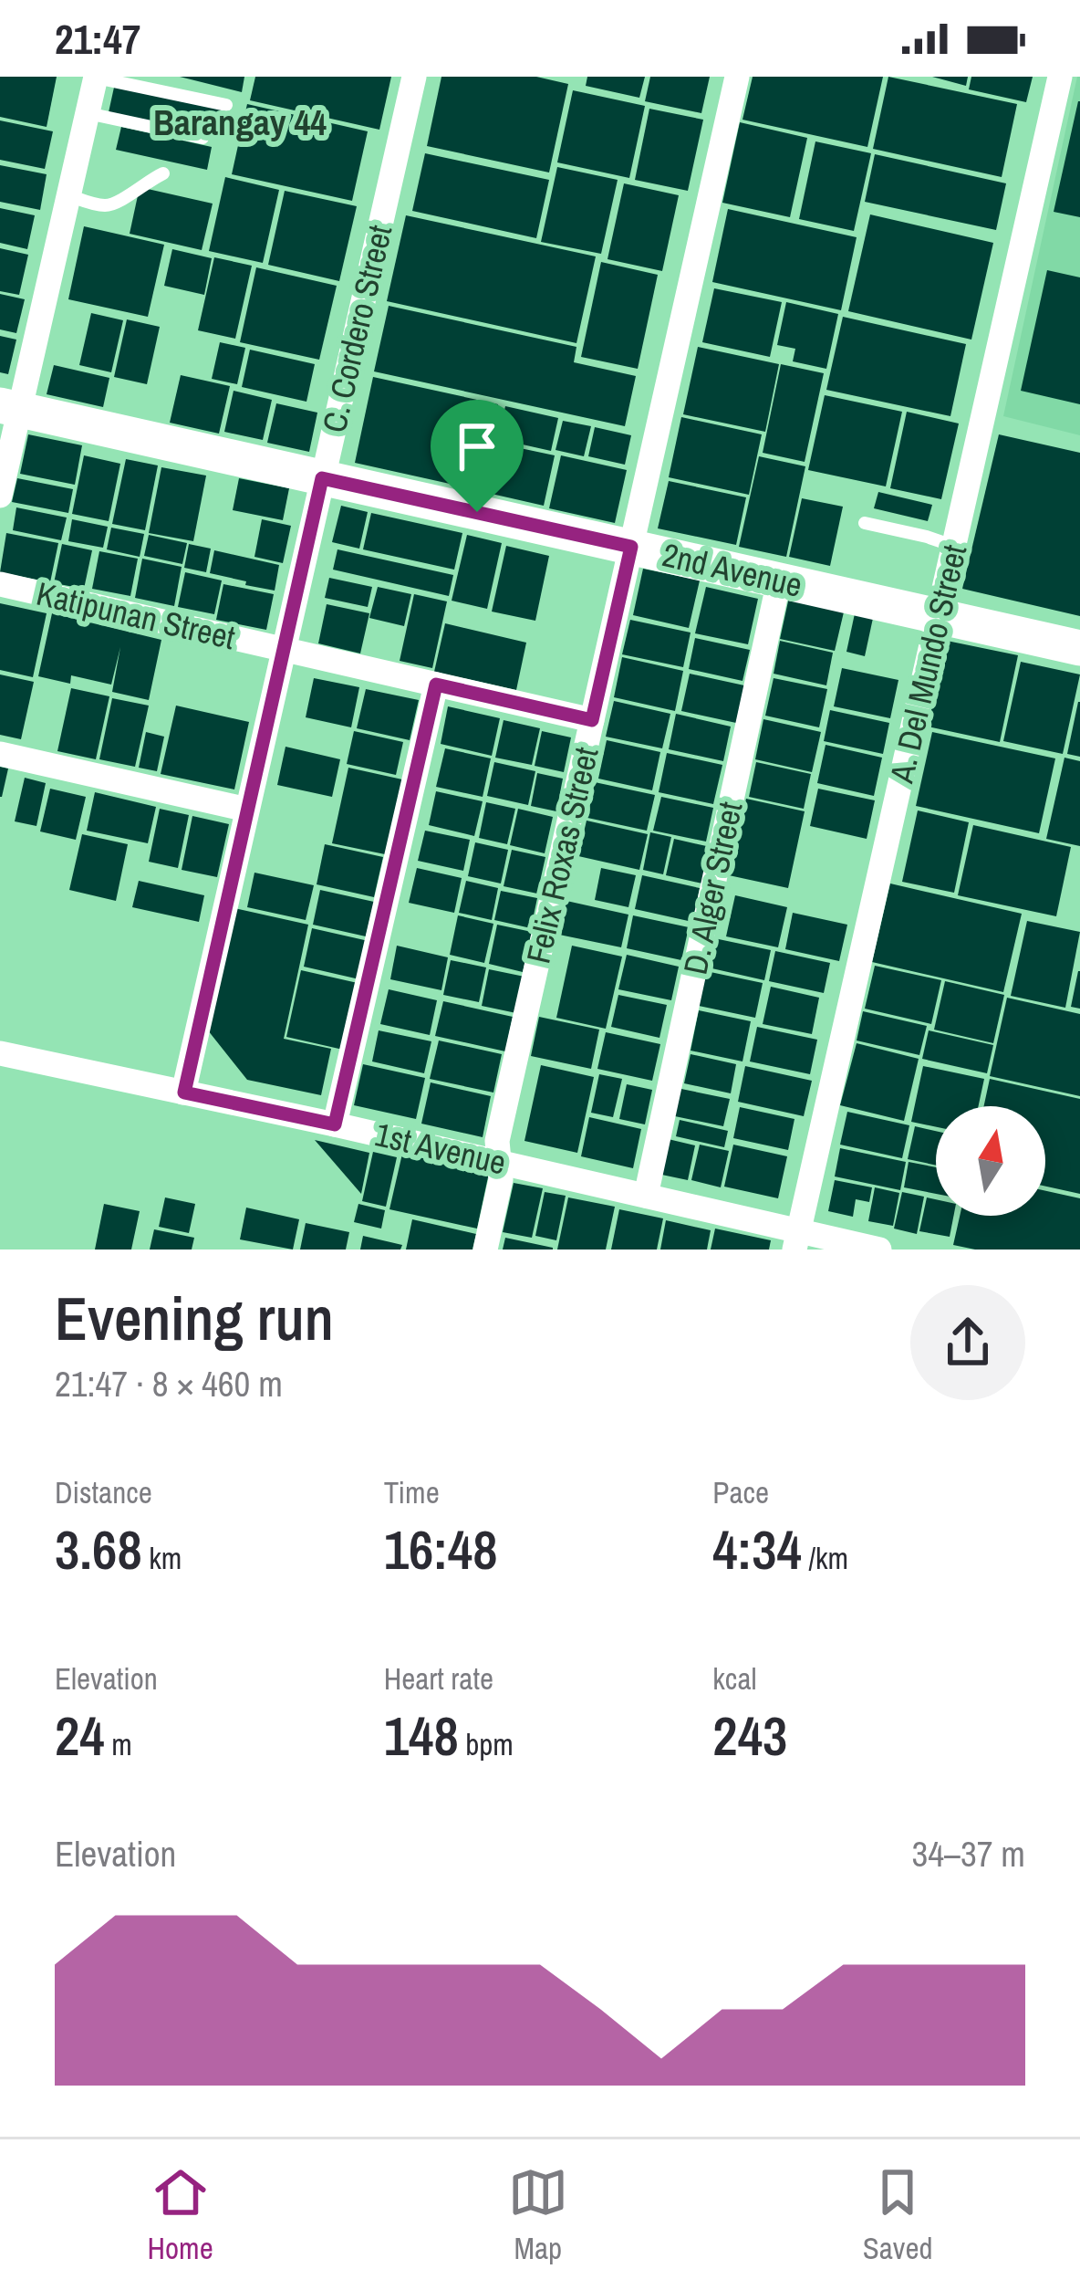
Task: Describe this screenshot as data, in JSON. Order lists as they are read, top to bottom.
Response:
{
  "streets": {
    "street": [
      "C. Cordero Street",
      "2nd Avenue",
      "Katipunan Street",
      "A. Del Mundo Street",
      "Felix Roxas Street",
      "D. Alger Street",
      "1st Avenue"
    ]
  },
  "crossings": [
    ["C. Cordero Street", "2nd Avenue"],
    ["C. Cordero Street", "Katipunan Street"],
    ["C. Cordero Street", "1st Avenue"],
    ["2nd Avenue", "A. Del Mundo Street"],
    ["2nd Avenue", "Felix Roxas Street"],
    ["2nd Avenue", "D. Alger Street"],
    ["Katipunan Street", "Felix Roxas Street"],
    ["A. Del Mundo Street", "1st Avenue"],
    ["Felix Roxas Street", "1st Avenue"],
    ["D. Alger Street", "1st Avenue"]
  ],
  "districts": ["Barangay 44"],
  "north": "top",
  "page": {
    "status": "21:47",
    "heading": ["Evening run", "21:47 · 8 × 460 m"],
    "stats": [
      ["Distance", "3.68 km"],
      ["Time", "16:48"],
      ["Pace", "4:34 /km"],
      ["Elevation", "24 m"],
      ["Heart rate", "148 bpm"],
      ["kcal", "243"]
    ],
    "chart": ["Elevation", "34–37 m"],
    "tabs": ["Home", "Map", "Saved"]
  }
}
